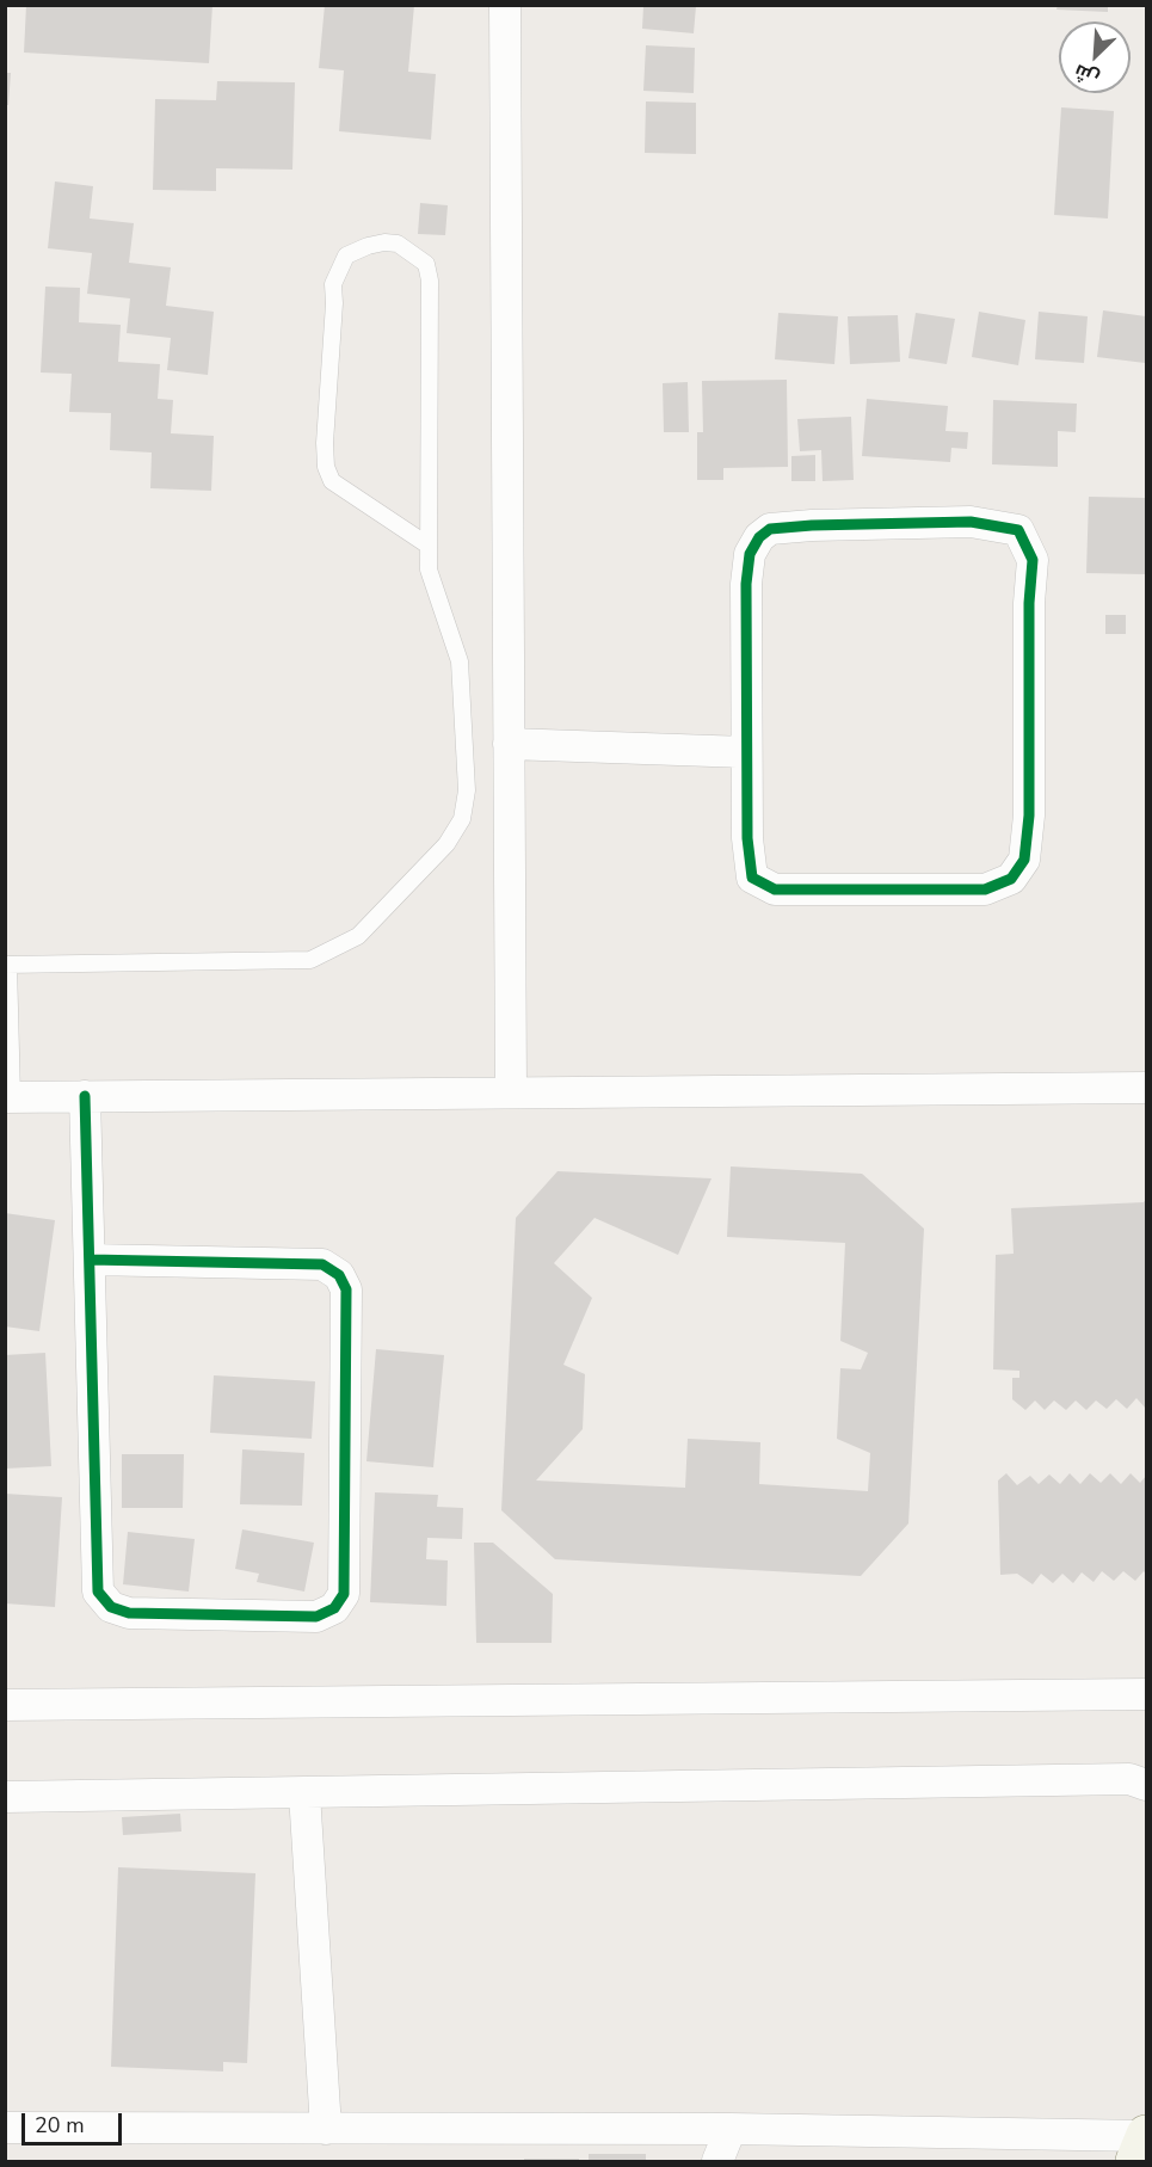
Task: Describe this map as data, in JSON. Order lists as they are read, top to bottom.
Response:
{
  "scale_bar": "20 m",
  "north": "bottom left"
}
